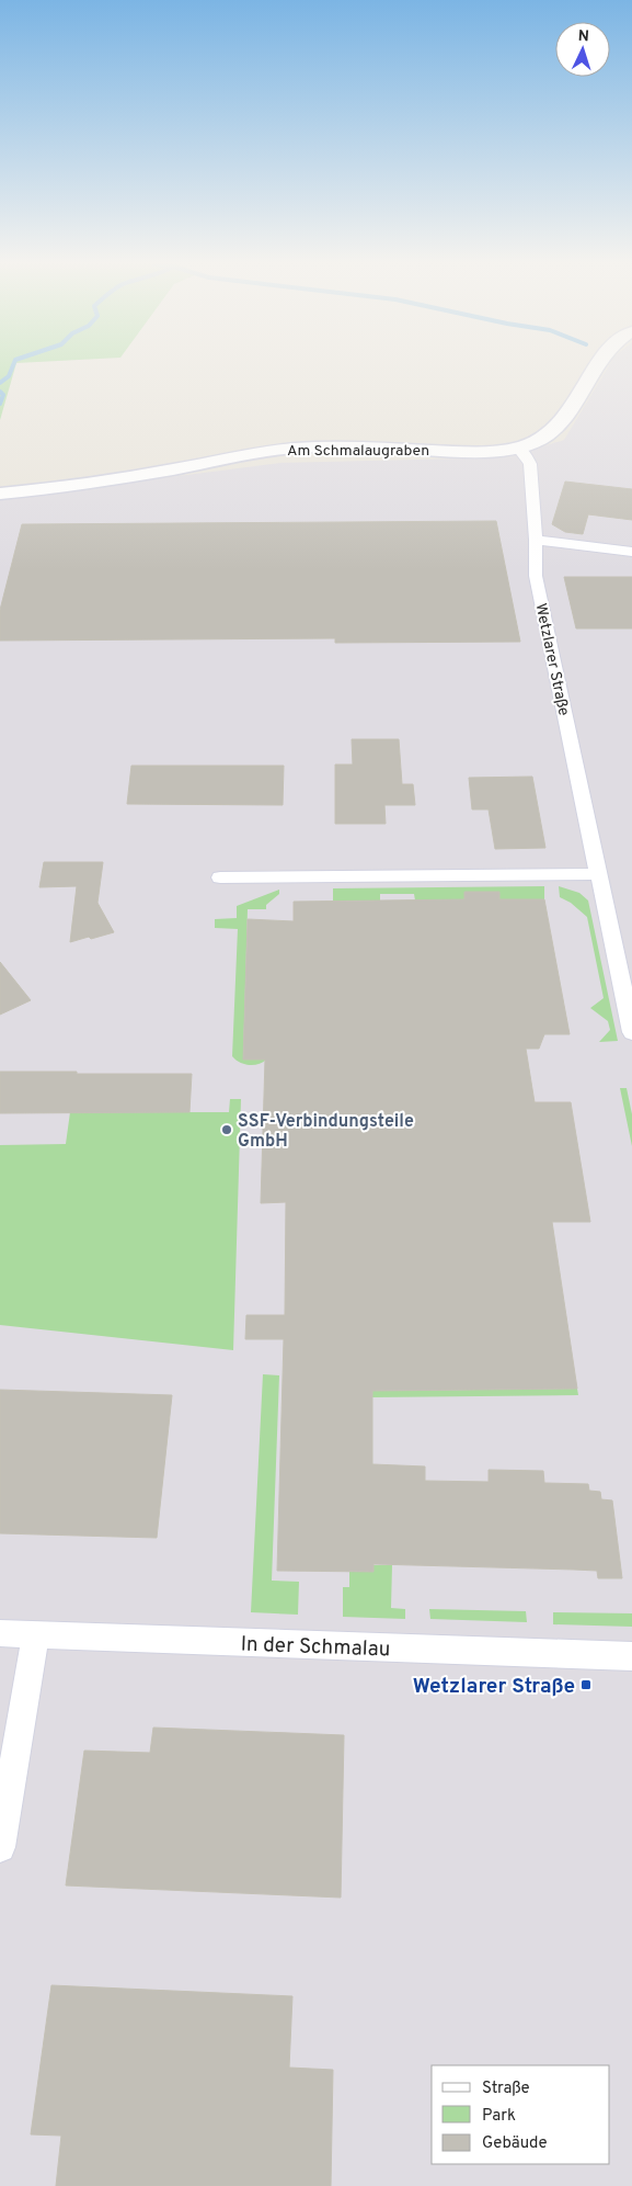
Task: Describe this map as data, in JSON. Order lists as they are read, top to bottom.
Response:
{
  "streets": {
    "main road": ["Am Schmalaugraben"],
    "street": ["Wetzlarer Straße", "In der Schmalau"]
  },
  "crossings": [
    ["Am Schmalaugraben", "Wetzlarer Straße"]
  ],
  "places": {
    "other": ["SSF-Verbindungsteile GmbH"],
    "transit": ["Wetzlarer Straße"]
  },
  "legend": ["Straße", "Park", "Gebäude"],
  "north": "top"
}
